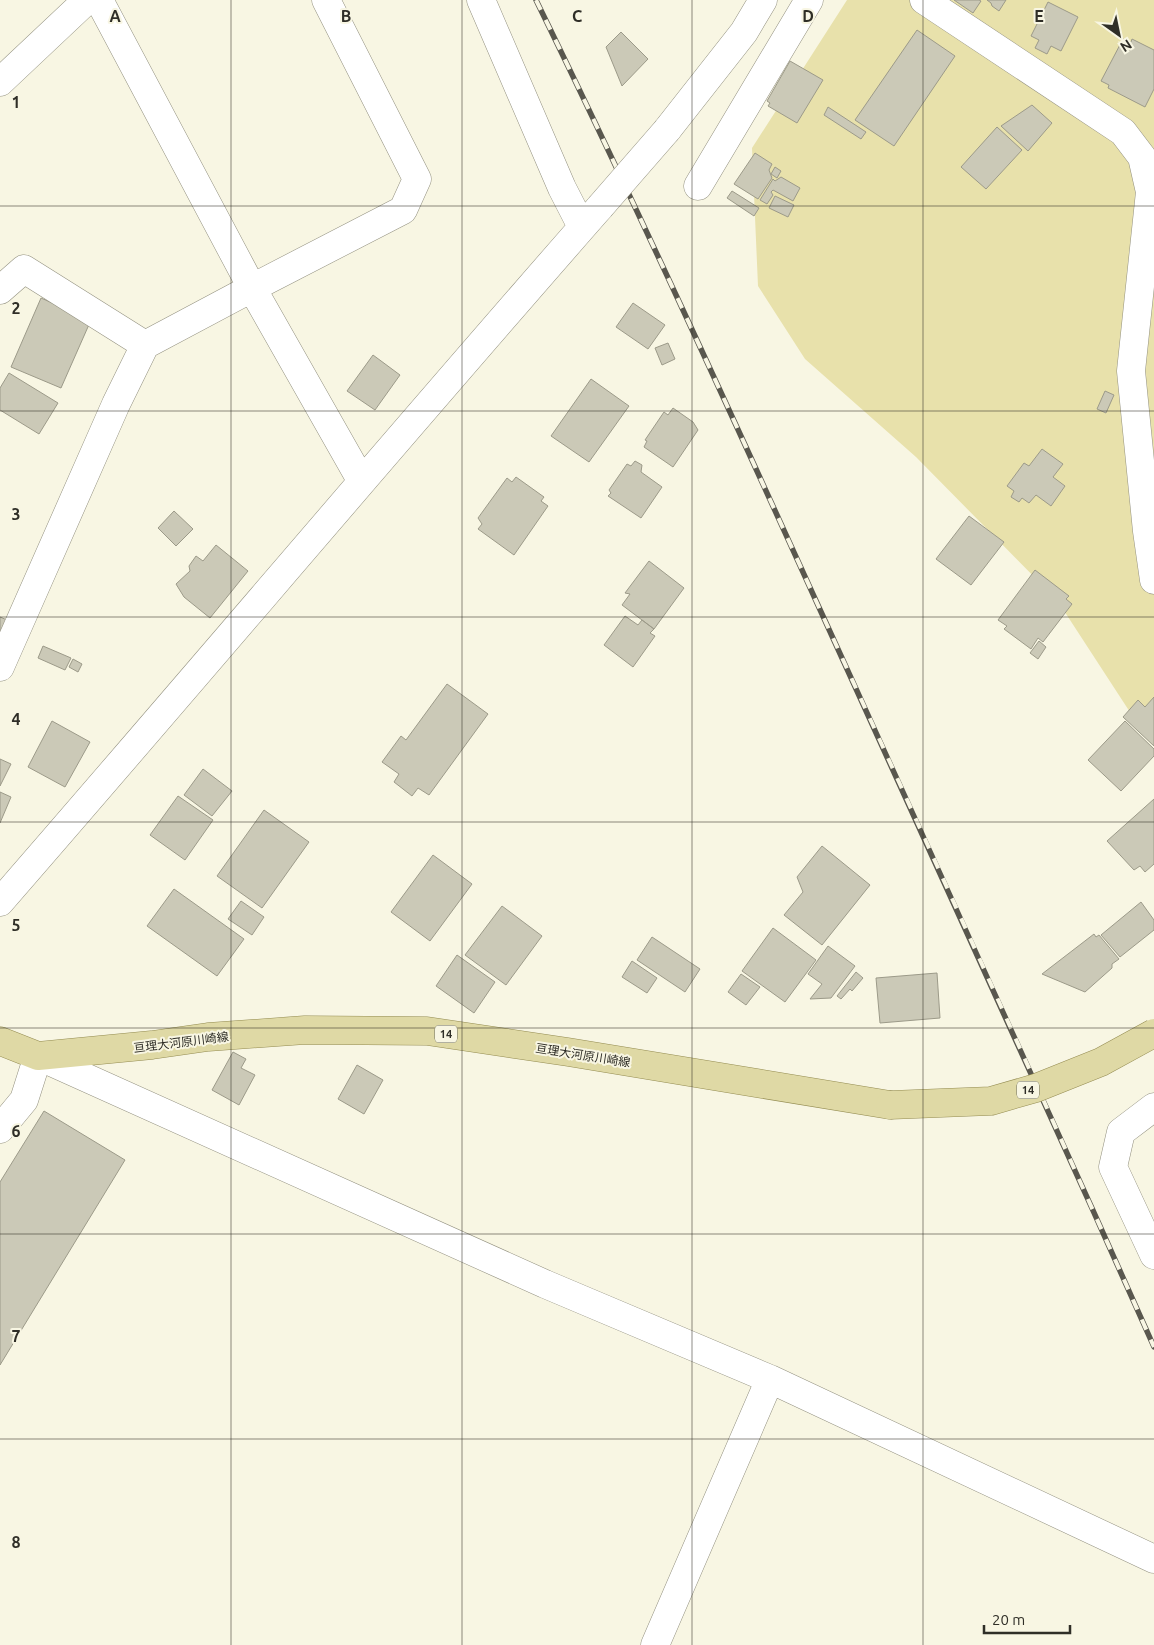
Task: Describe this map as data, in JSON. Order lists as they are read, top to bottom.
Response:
{
  "streets": {
    "main road": ["14", "亘理大河原川崎線"]
  },
  "scale_bar": "20 m",
  "north": "bottom right",
  "grid": {
    "columns": [
      "A",
      "B",
      "C",
      "D",
      "E"
    ],
    "rows": [
      "1",
      "2",
      "3",
      "4",
      "5",
      "6",
      "7",
      "8"
    ]
  }
}
